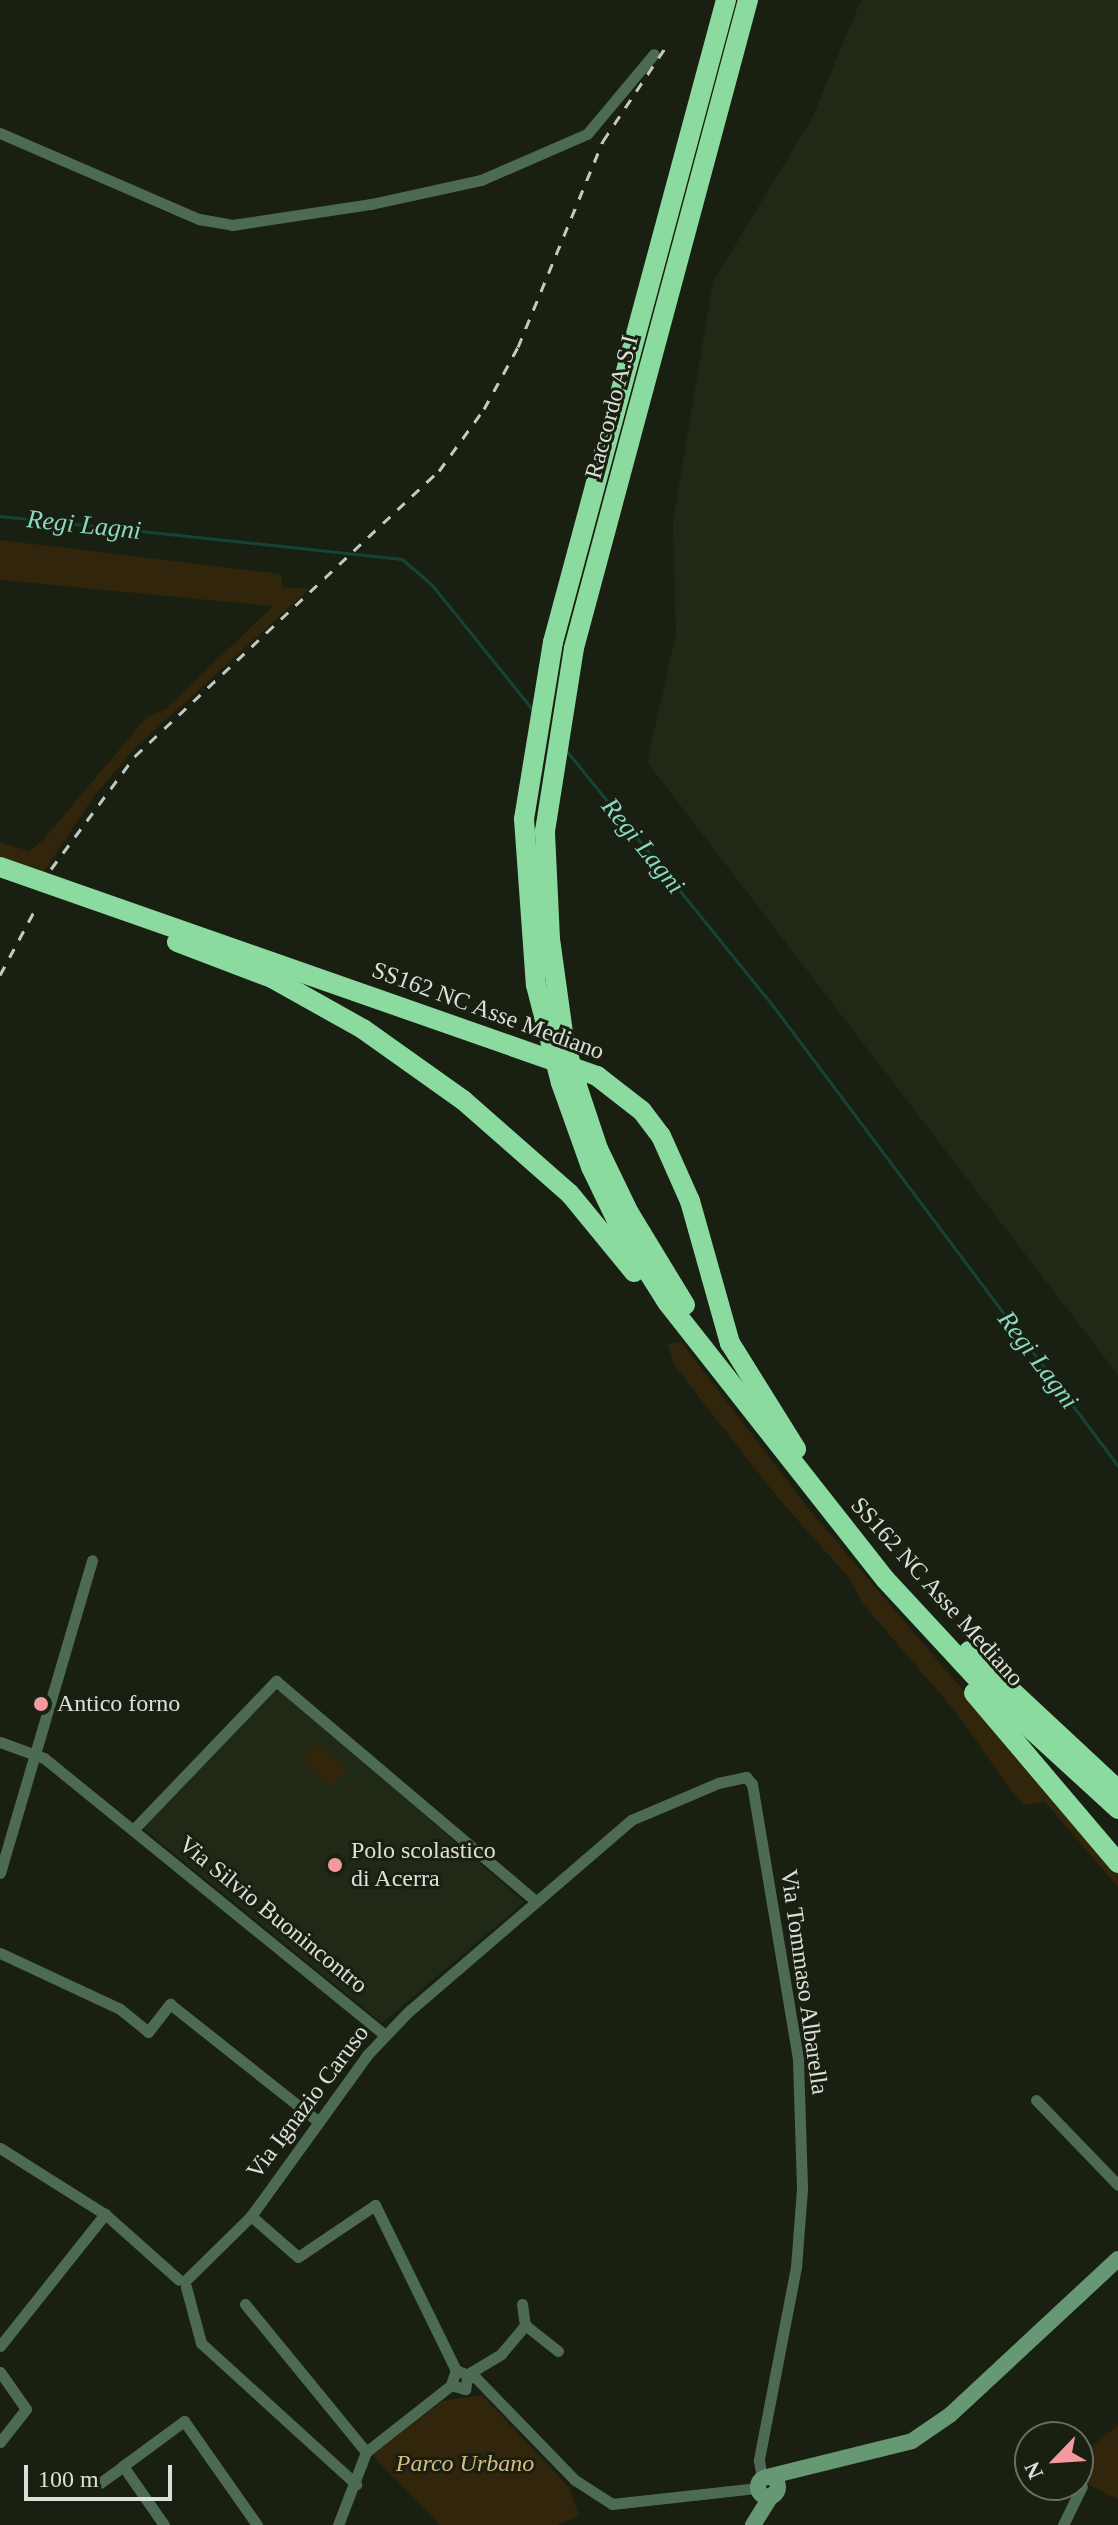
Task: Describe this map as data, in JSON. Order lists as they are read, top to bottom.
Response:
{
  "streets": {
    "highway": ["Raccordo A.S.I", "SS162 NC Asse Mediano"],
    "street": ["Via Silvio Buonincontro", "Via Tommaso Albarella", "Via Ignazio Caruso"]
  },
  "crossings": [
    ["Via Silvio Buonincontro", "Via Ignazio Caruso"],
    ["Via Tommaso Albarella", "Via Ignazio Caruso"]
  ],
  "water": ["Regi Lagni"],
  "parks": ["Parco Urbano"],
  "places": ["Antico forno", "Polo scolastico di Acerra"],
  "scale_bar": "100 m",
  "north": "bottom left"
}
